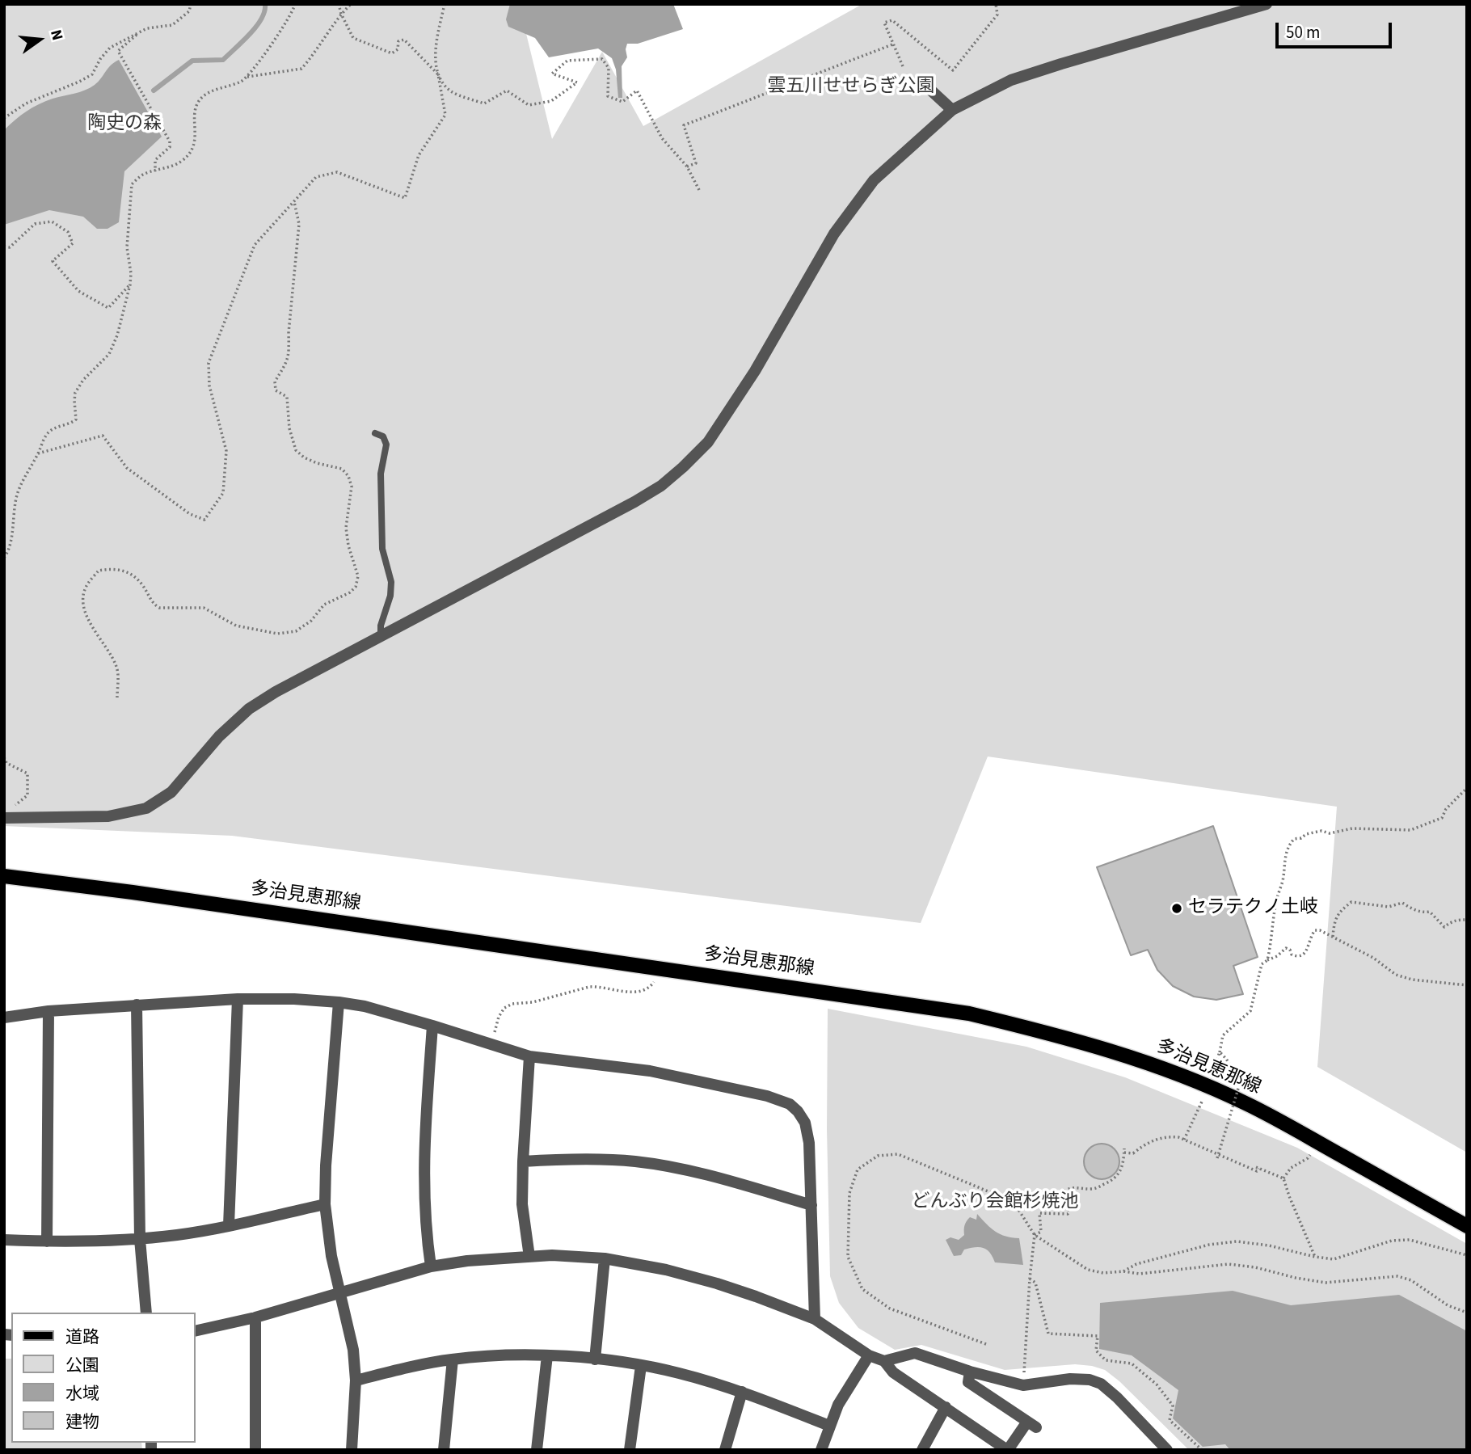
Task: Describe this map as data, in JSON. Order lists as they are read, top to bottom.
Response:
{
  "streets": {
    "main road": ["多治見恵那線"]
  },
  "parks": ["雲五川せせらぎ公園", "陶史の森", "どんぶり会館杉焼池"],
  "places": ["セラテクノ土岐"],
  "legend": [
    "道路",
    "公園",
    "水域",
    "建物"
  ],
  "scale_bar": "50 m",
  "north": "right"
}
